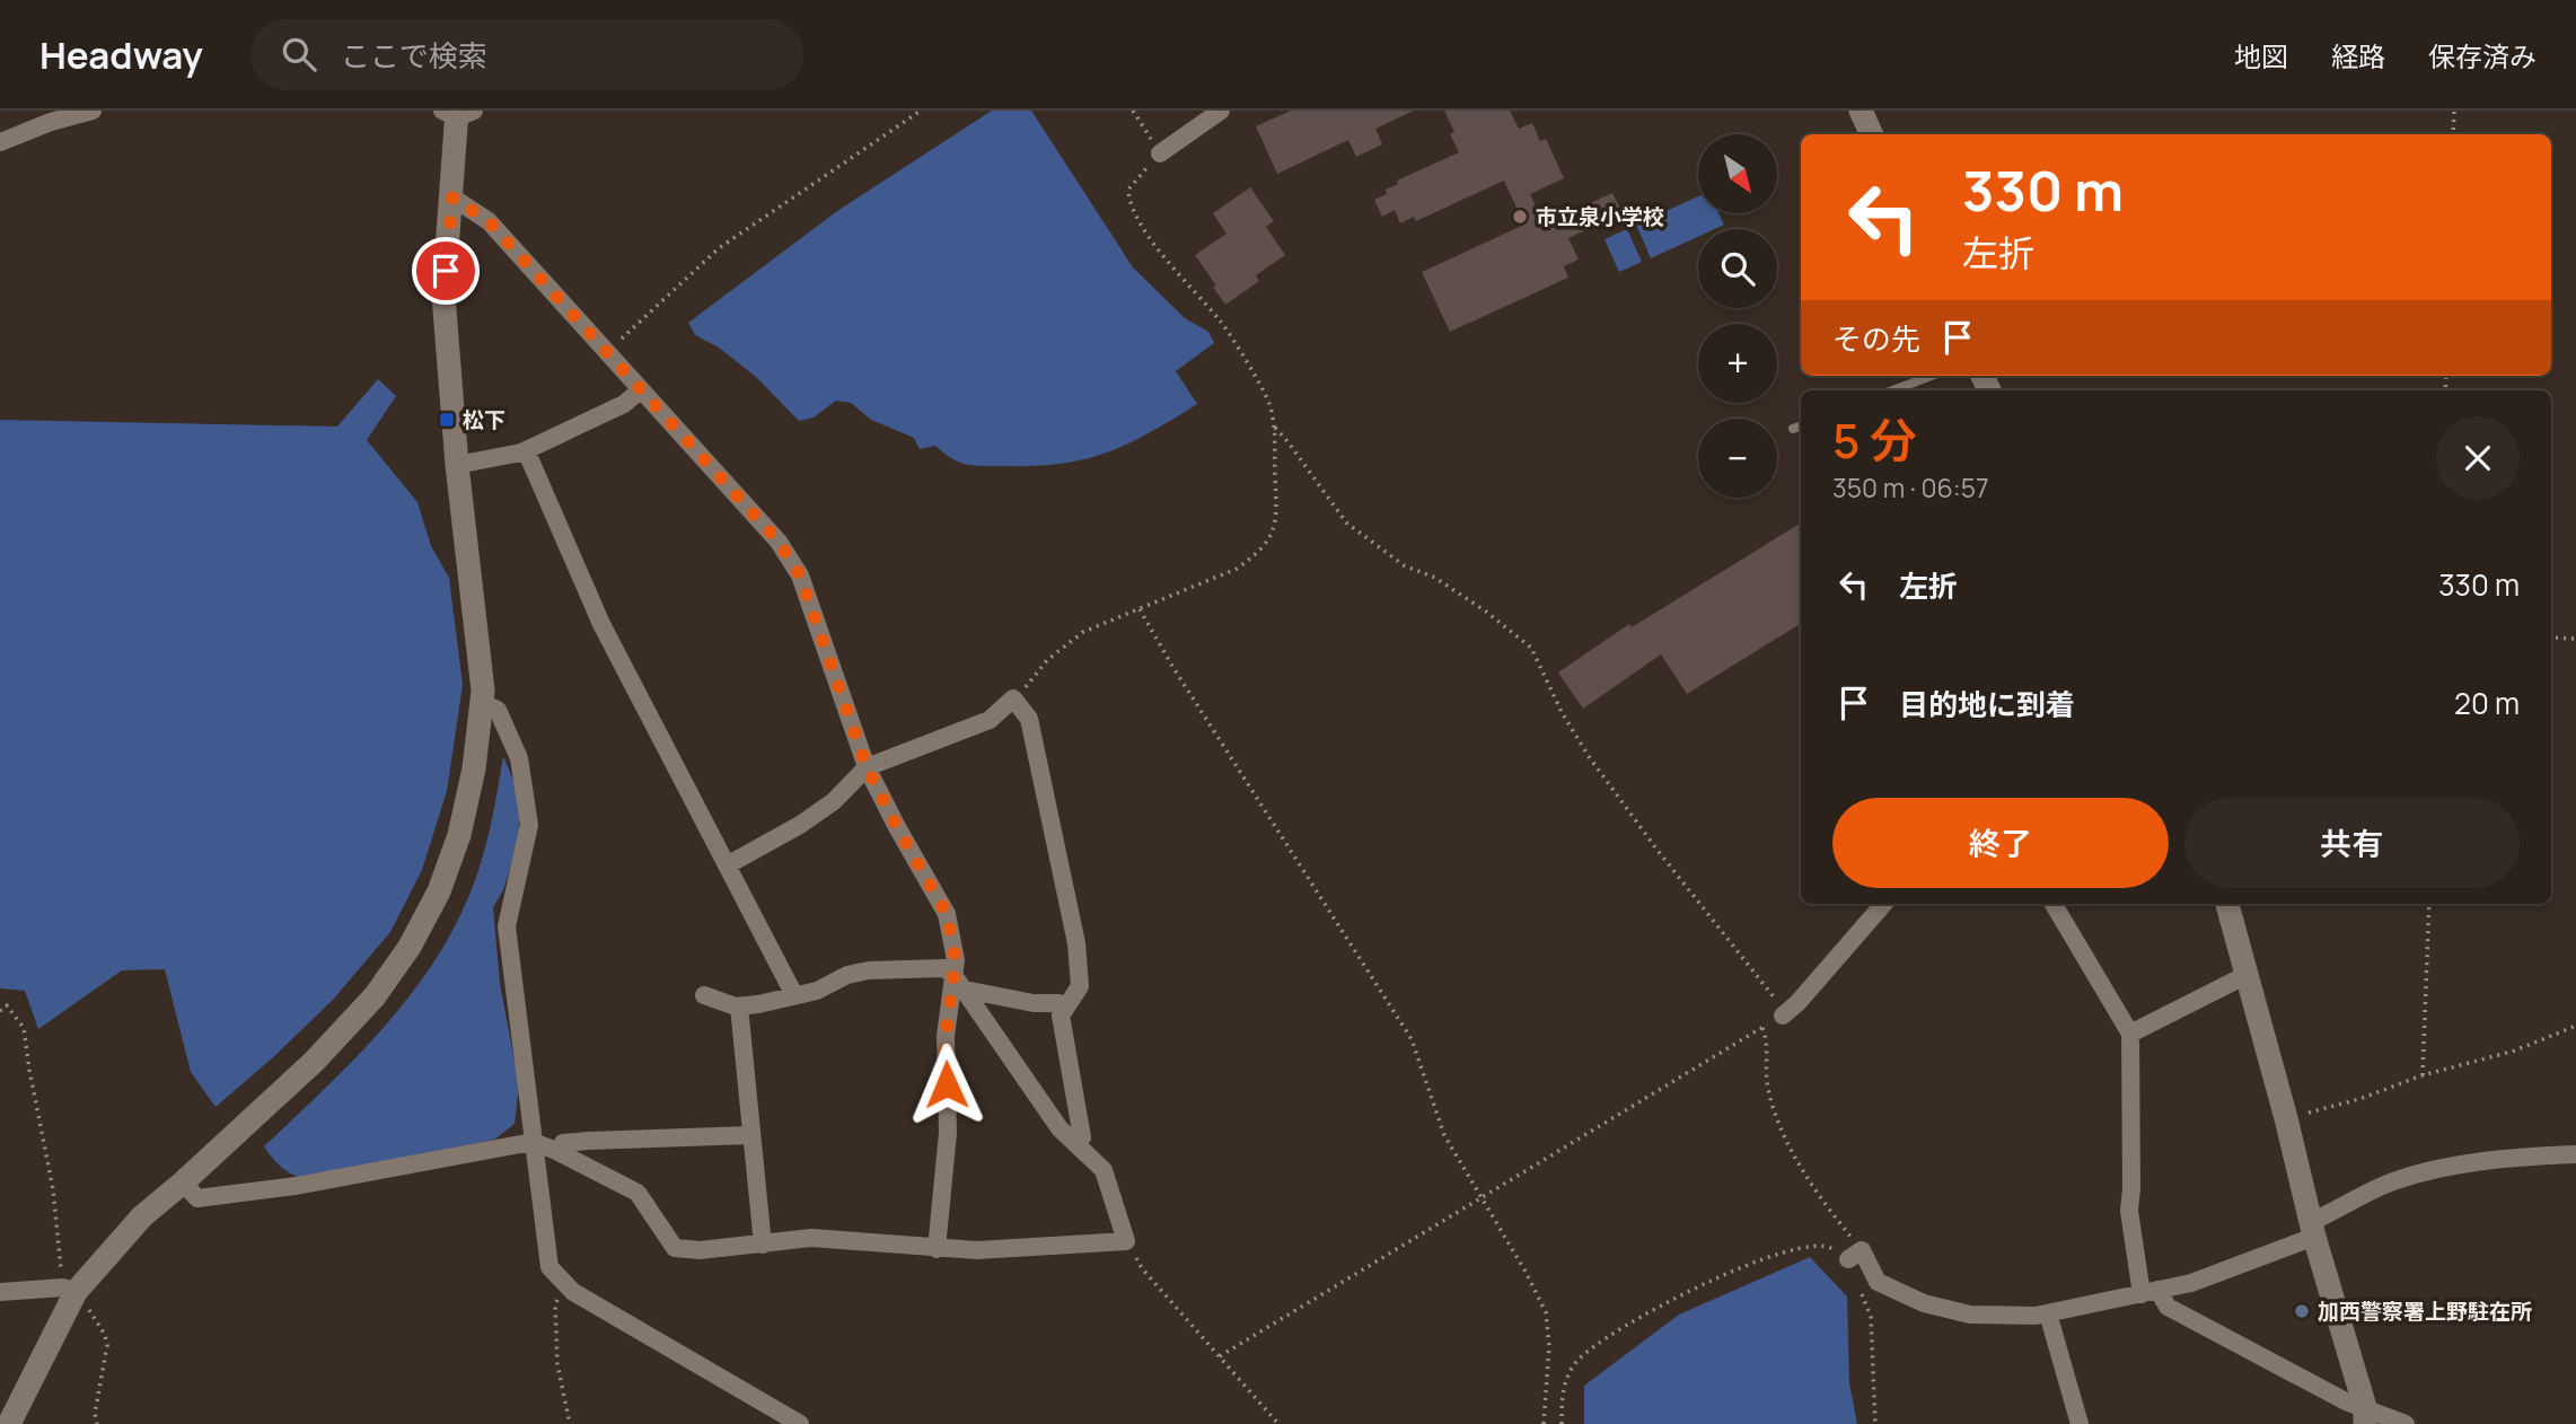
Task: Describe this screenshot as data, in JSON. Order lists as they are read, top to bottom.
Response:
{
  "places": {
    "other": ["市立泉小学校", "加西警察署上野駐在所"],
    "transit": ["松下"]
  },
  "north": "bottom right",
  "page": {
    "header": "Headway",
    "search": "ここで検索",
    "nav": ["地図", "経路", "保存済み"],
    "map_buttons": ["+", "−"],
    "turn": ["330 m", "左折"],
    "then": "その先",
    "heading": ["5 分", "350 m · 06:57"],
    "list": [
      {
        "name": "左折",
        "value": "330 m"
      },
      {
        "name": "目的地に到着",
        "value": "20 m"
      }
    ],
    "buttons": ["終了", "共有"]
  }
}
